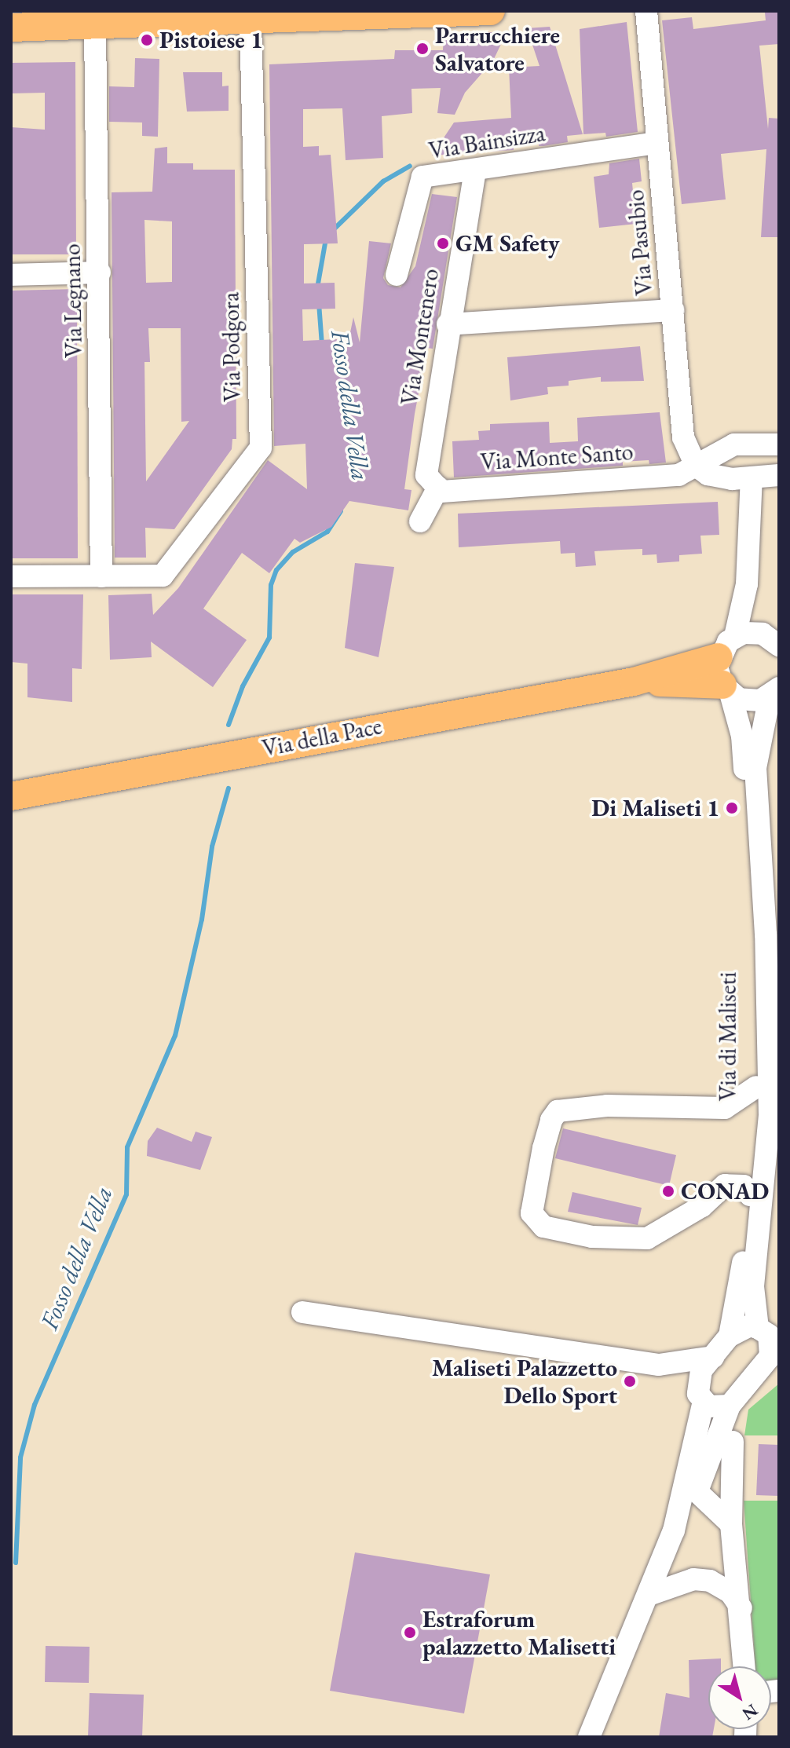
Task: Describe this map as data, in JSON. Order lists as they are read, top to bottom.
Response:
{
  "streets": {
    "main road": ["Via della Pace"],
    "street": [
      "Via Bainsizza",
      "Via Pasubio",
      "Via Legnano",
      "Via Montenero",
      "Via Podgora",
      "Via Monte Santo",
      "Via di Maliseti"
    ]
  },
  "crossings": [
    ["Via Bainsizza", "Via Pasubio"],
    ["Via Bainsizza", "Via Montenero"],
    ["Via Pasubio", "Via Monte Santo"],
    ["Via Legnano", "Via Podgora"],
    ["Via Montenero", "Via Monte Santo"]
  ],
  "water": ["Fosso della Vella"],
  "places": [
    "Pistoiese 1",
    "Parrucchiere Salvatore",
    "GM Safety",
    "Di Maliseti 1",
    "CONAD",
    "Maliseti Palazzetto Dello Sport",
    "Estraforum palazzetto Malisetti"
  ],
  "north": "bottom right"
}
